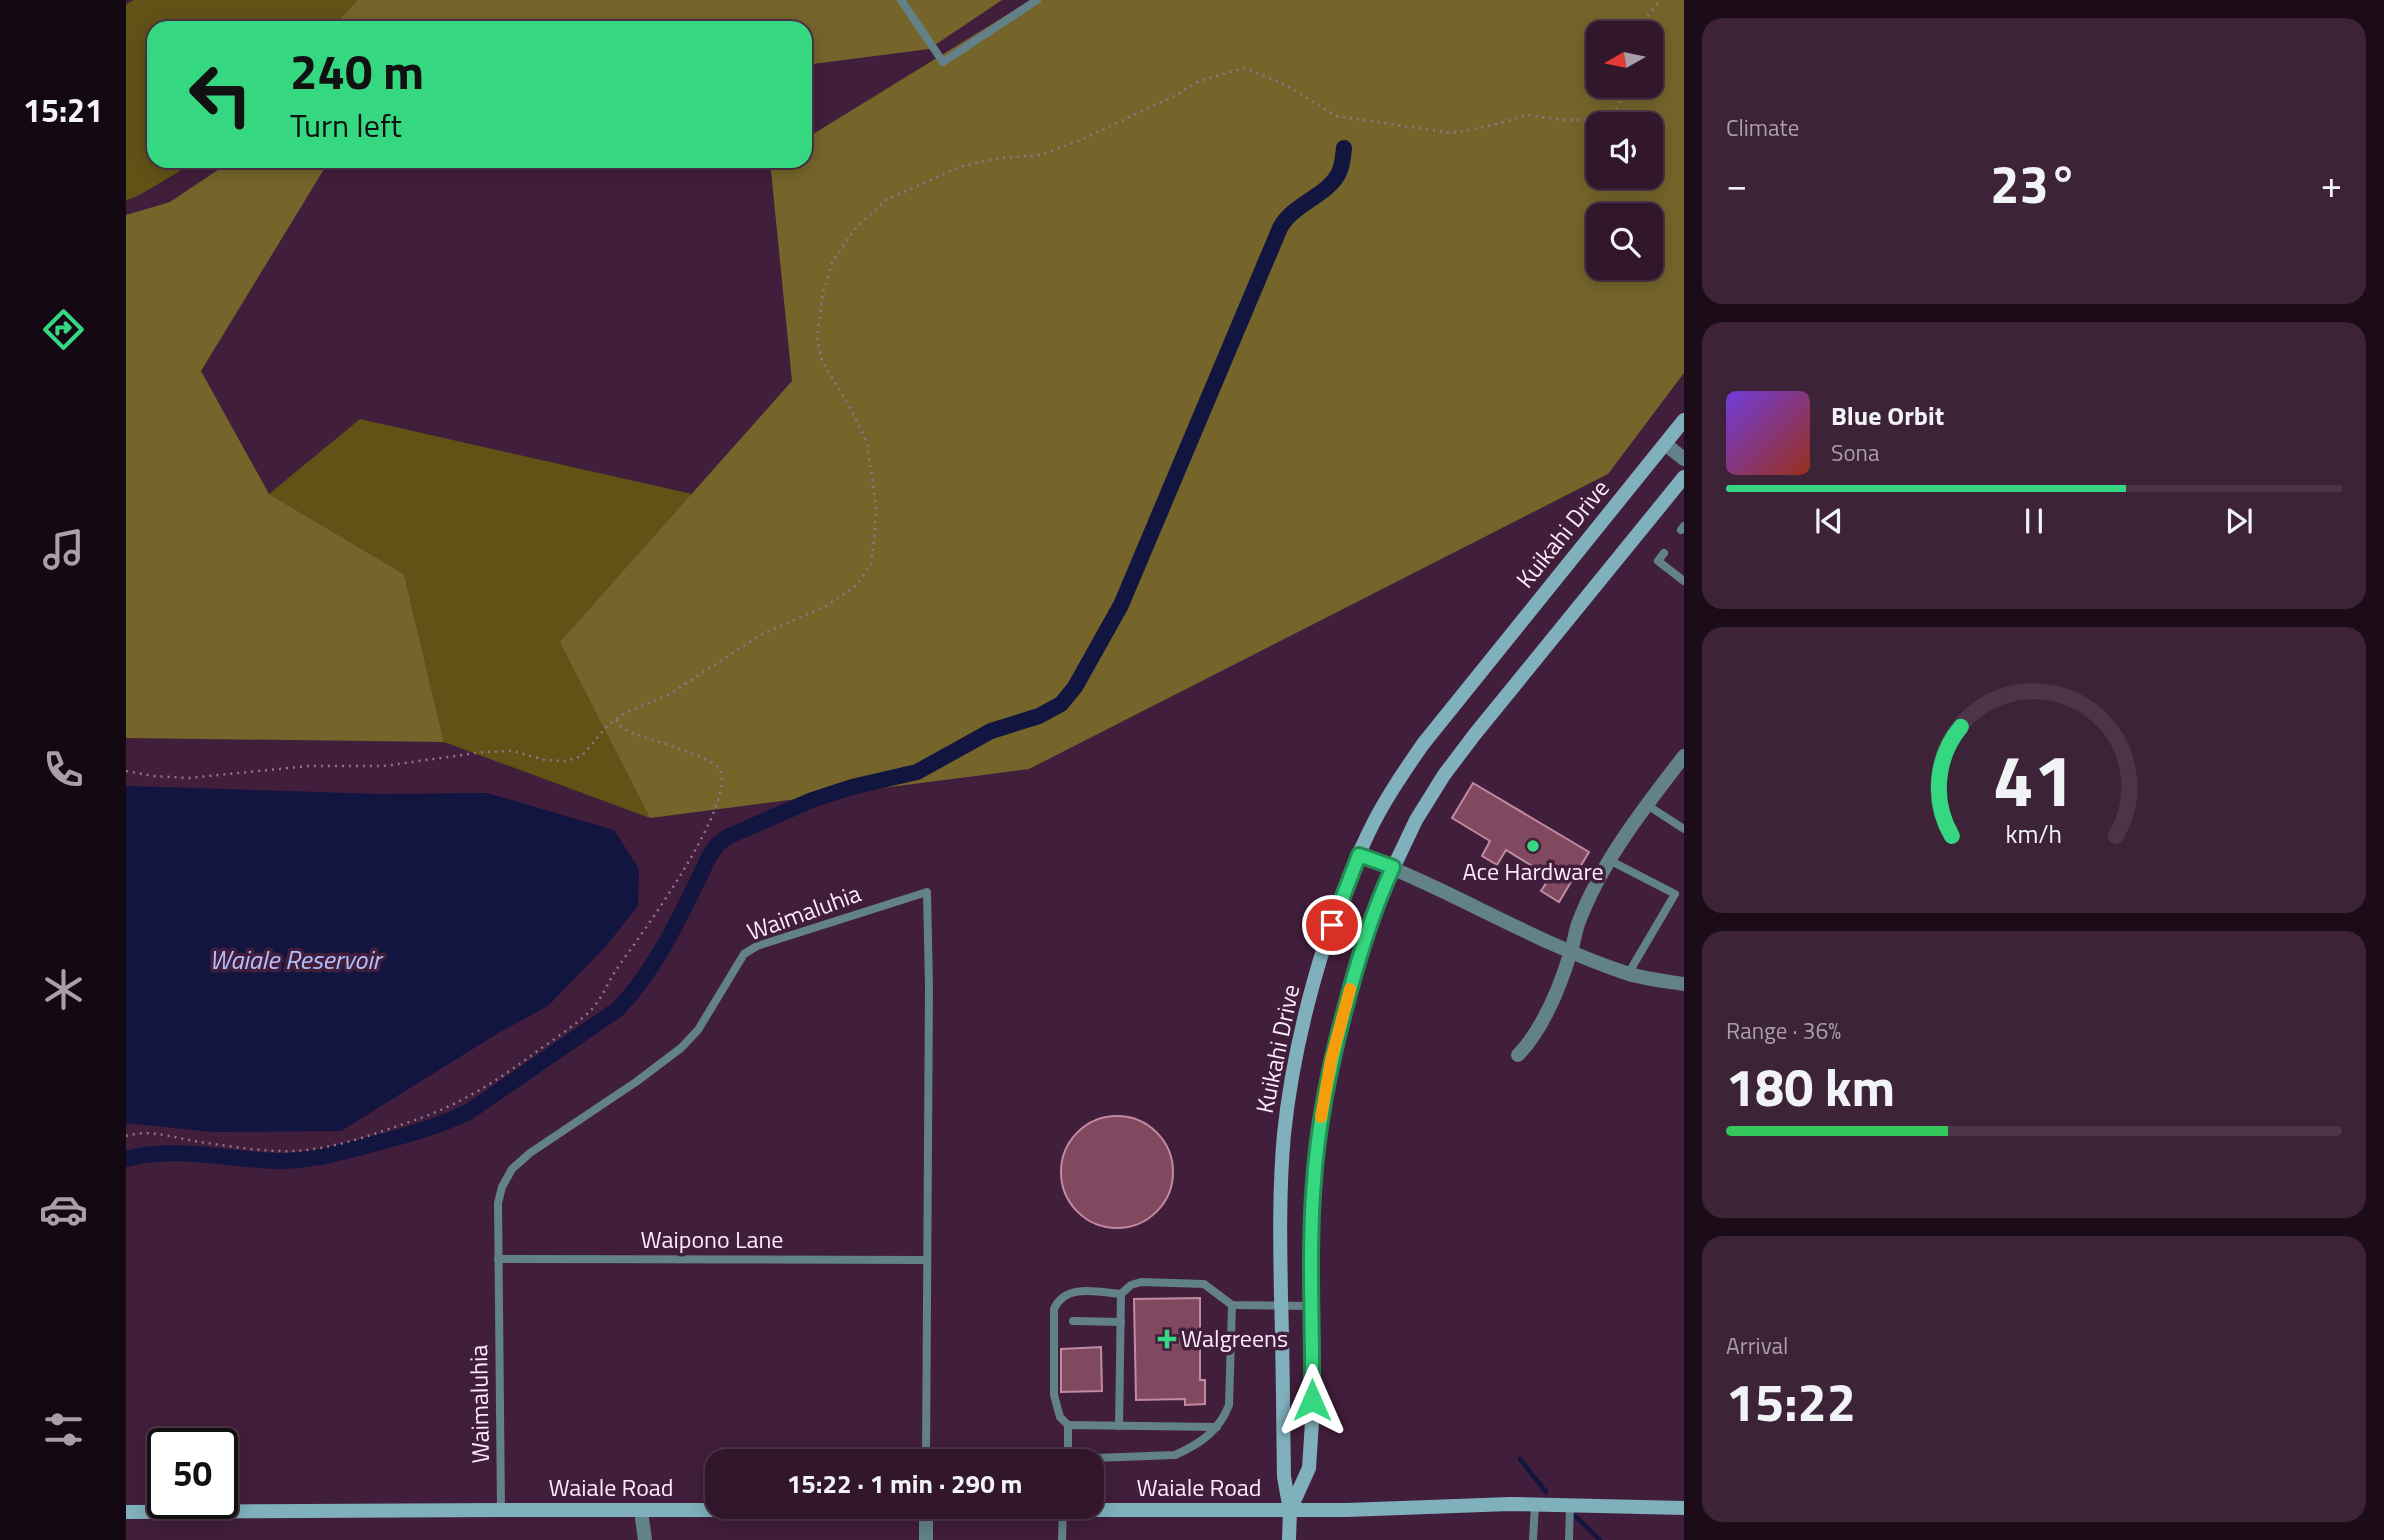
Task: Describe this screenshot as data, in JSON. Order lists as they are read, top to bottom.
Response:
{
  "streets": {
    "main road": ["Kuikahi Drive", "Waiale Road"],
    "lane": ["Waimaluhia", "Waipono Lane"]
  },
  "crossings": [
    ["Kuikahi Drive", "Waiale Road"],
    ["Waimaluhia", "Waipono Lane"],
    ["Waimaluhia", "Waiale Road"]
  ],
  "water": ["Waiale Reservoir"],
  "places": {
    "other": ["Ace Hardware"],
    "health": ["Walgreens"]
  },
  "north": "left",
  "page": {
    "tabs": "15:21",
    "tile": [
      "Climate",
      ["Range · 36%", "180 km"],
      ["Arrival", "15:22"]
    ],
    "turn": ["240 m", "Turn left"],
    "heat": ["−", "23°", "+"],
    "song": ["Blue Orbit", "Sona"],
    "limit": "50",
    "trip": "15:22 · 1 min · 290 m",
    "gauge": ["41", "km/h"]
  }
}
